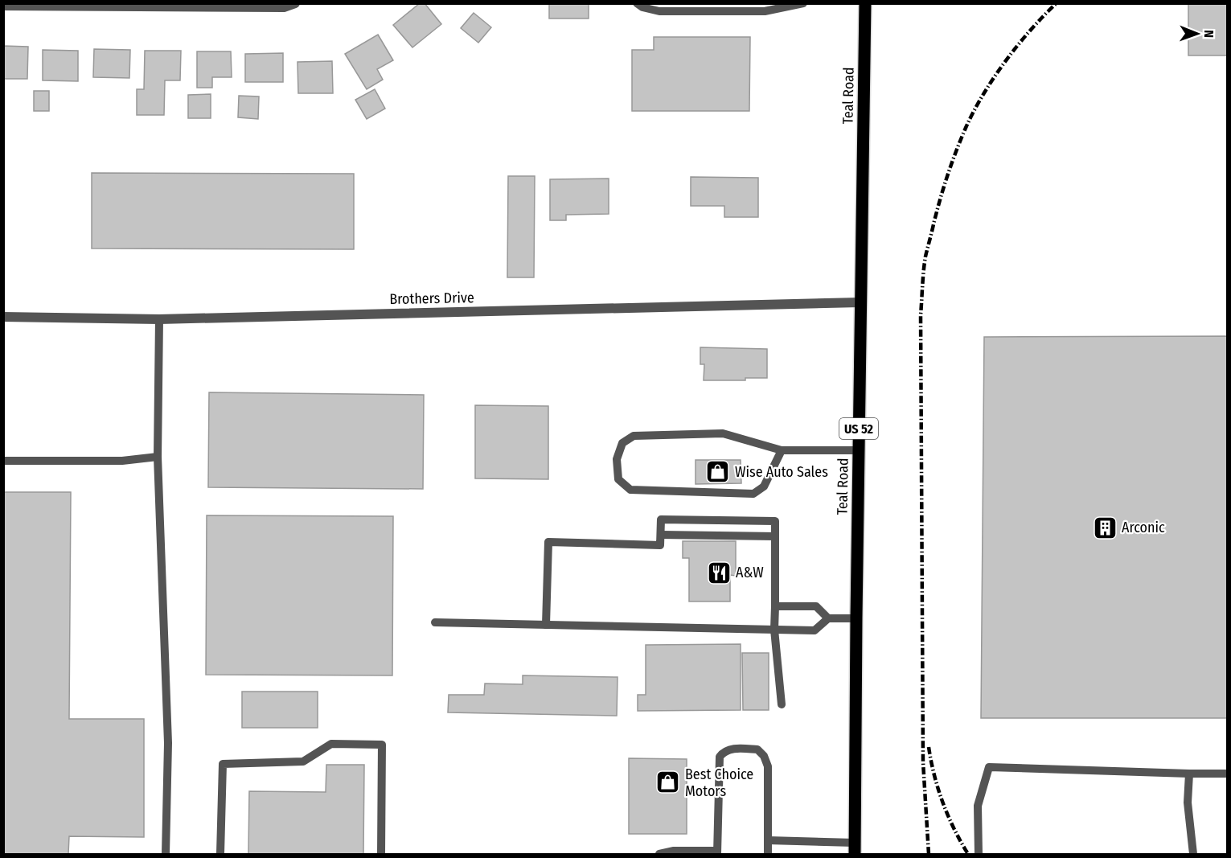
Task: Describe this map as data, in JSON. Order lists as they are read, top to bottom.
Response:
{
  "streets": {
    "main road": ["Teal Road", "US 52"],
    "street": ["Brothers Drive"]
  },
  "crossings": [
    ["Teal Road", "Brothers Drive"]
  ],
  "places": {
    "shop": ["Wise Auto Sales", "Best Choice Motors"],
    "building": ["Arconic"],
    "restaurant": ["A&W"]
  },
  "north": "right"
}
